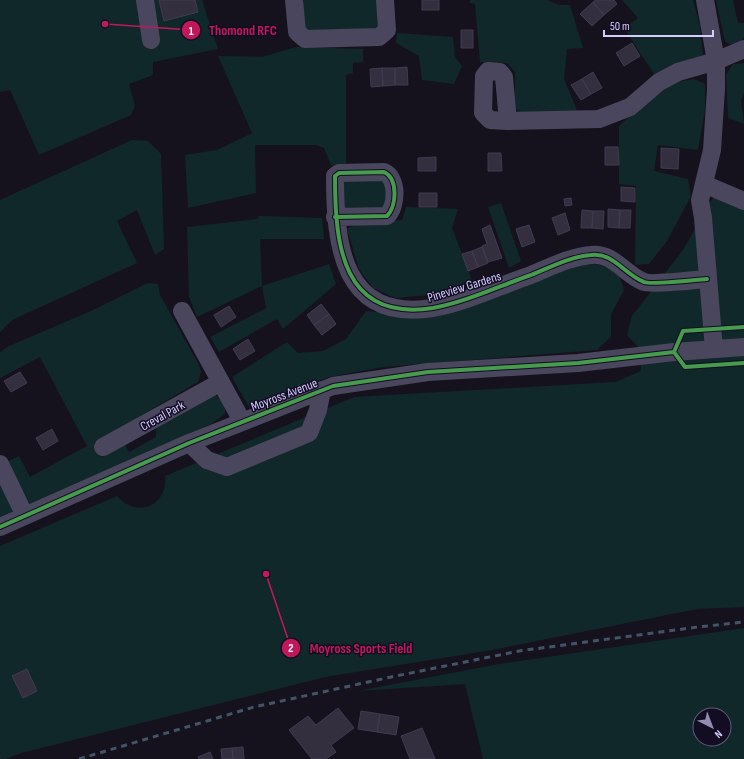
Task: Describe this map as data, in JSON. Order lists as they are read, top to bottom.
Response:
{
  "streets": {
    "street": ["Pineview Gardens", "Moyross Avenue", "Creval Park"]
  },
  "places": ["Thomond RFC", "Moyross Sports Field"],
  "scale_bar": "50 m",
  "north": "bottom right"
}
